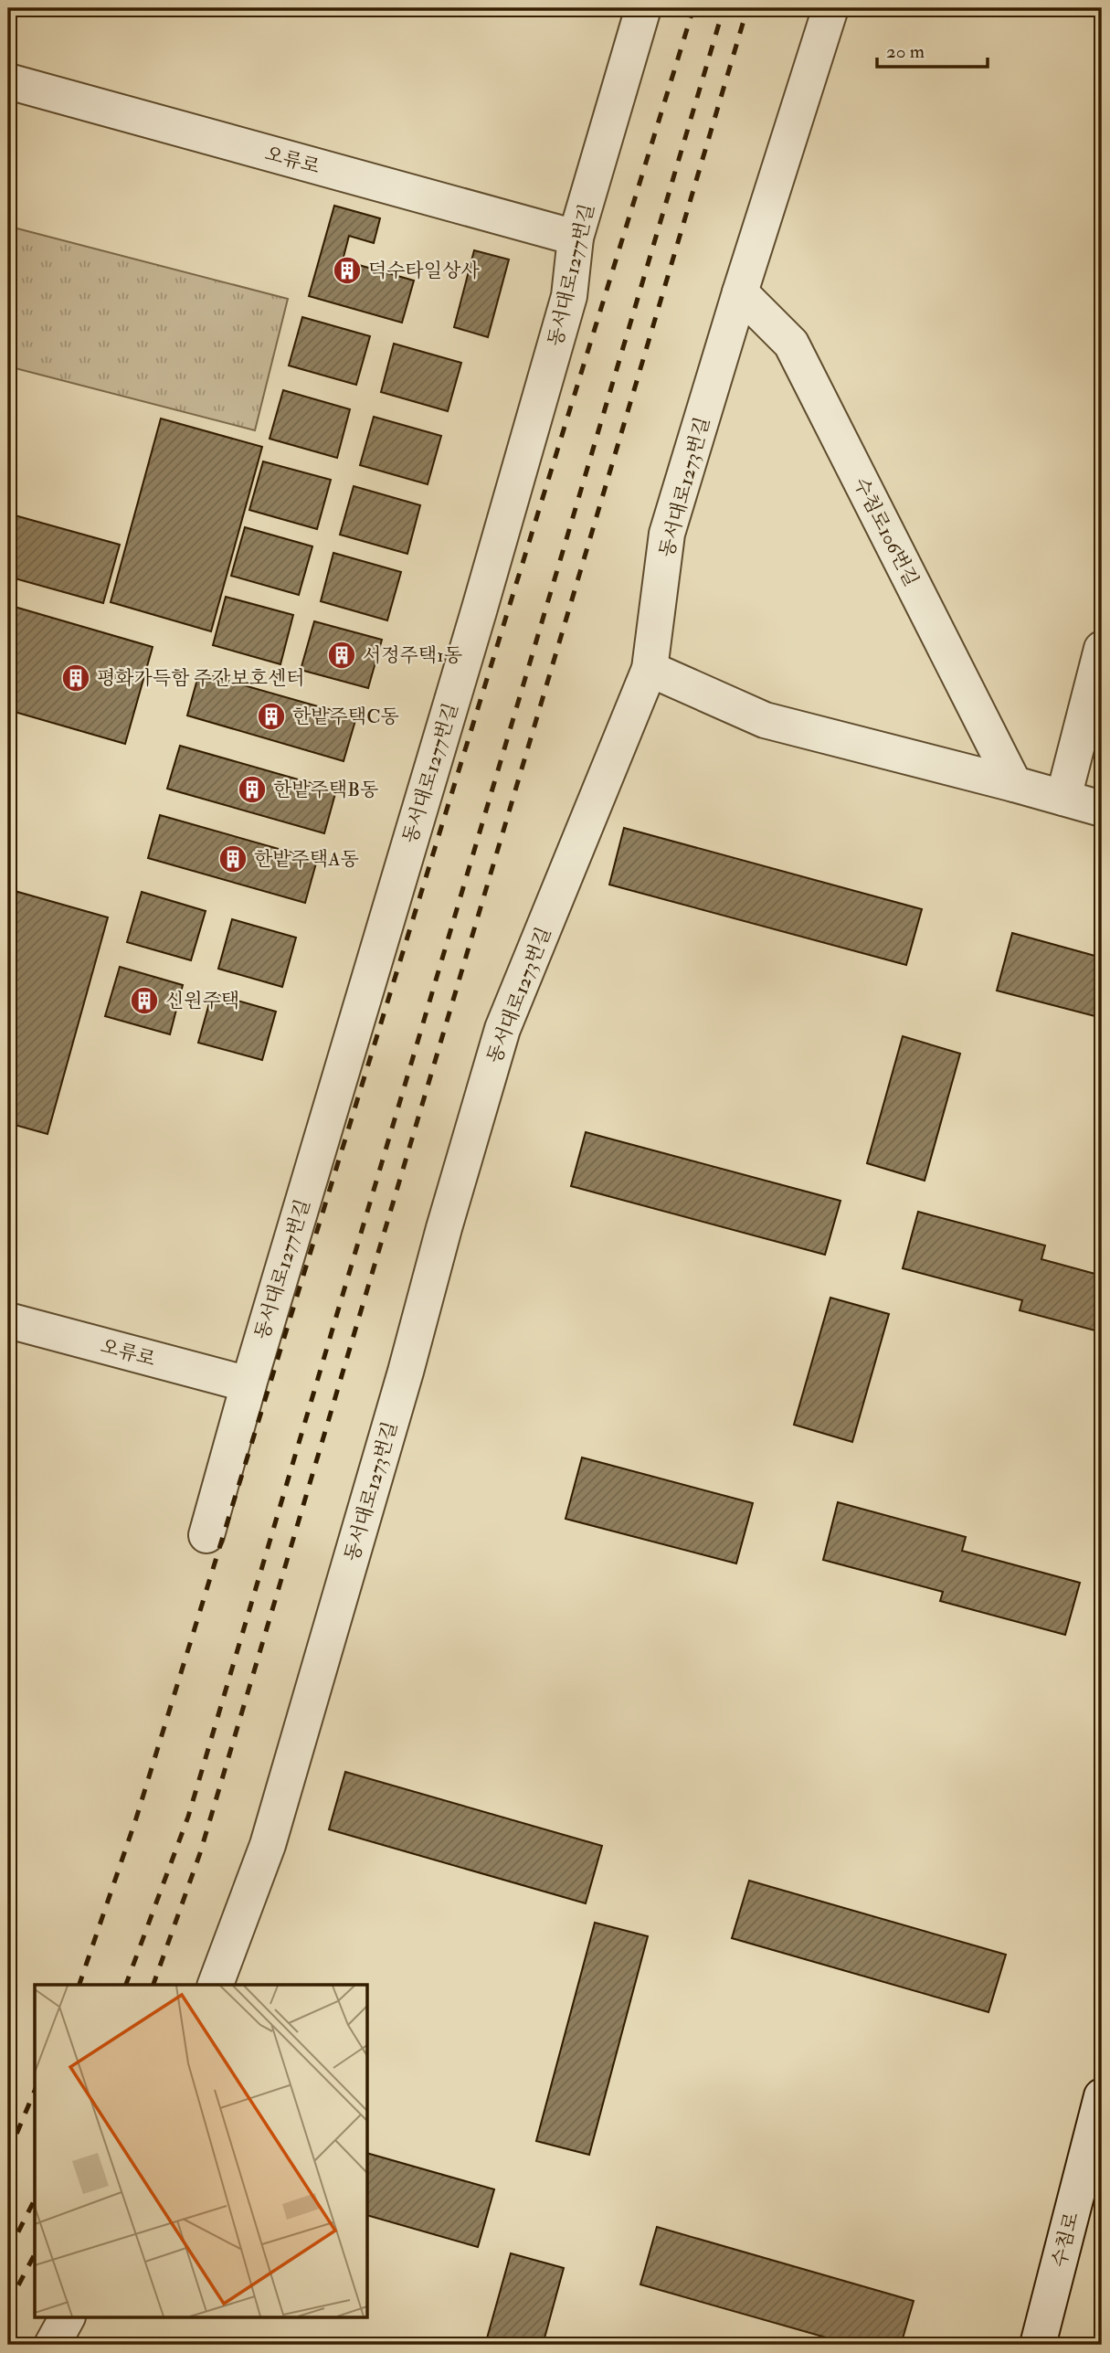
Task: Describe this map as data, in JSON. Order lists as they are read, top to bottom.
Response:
{
  "streets": {
    "street": [
      "오류로",
      "동서대로1277번길",
      "동서대로1273번길",
      "수침로106번길",
      "수침로"
    ]
  },
  "crossings": [
    ["오류로", "동서대로1277번길"],
    ["동서대로1273번길", "수침로106번길"]
  ],
  "places": {
    "building": [
      "덕수타일상사",
      "서정주택1동",
      "평화가득함 주간보호센터",
      "한밭주택C동",
      "한밭주택B동",
      "한밭주택A동",
      "신원주택"
    ]
  },
  "scale_bar": "20 m"
}
